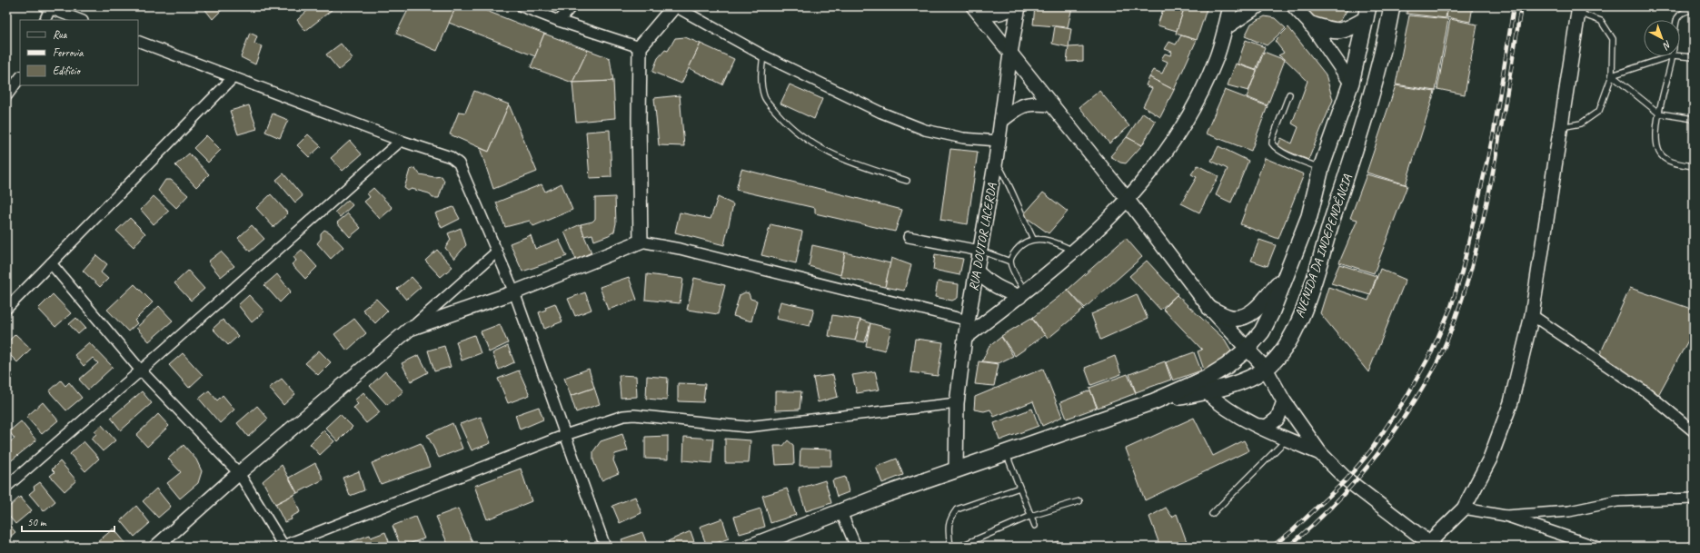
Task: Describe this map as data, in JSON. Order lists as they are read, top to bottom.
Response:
{
  "streets": {
    "main road": ["AVENIDA DA INDEPENDÊNCIA"],
    "street": ["RUA DOUTOR LACERDA"]
  },
  "legend": ["Rua", "Ferrovia", "Edifício"],
  "scale_bar": "50 m",
  "north": "bottom right"
}
